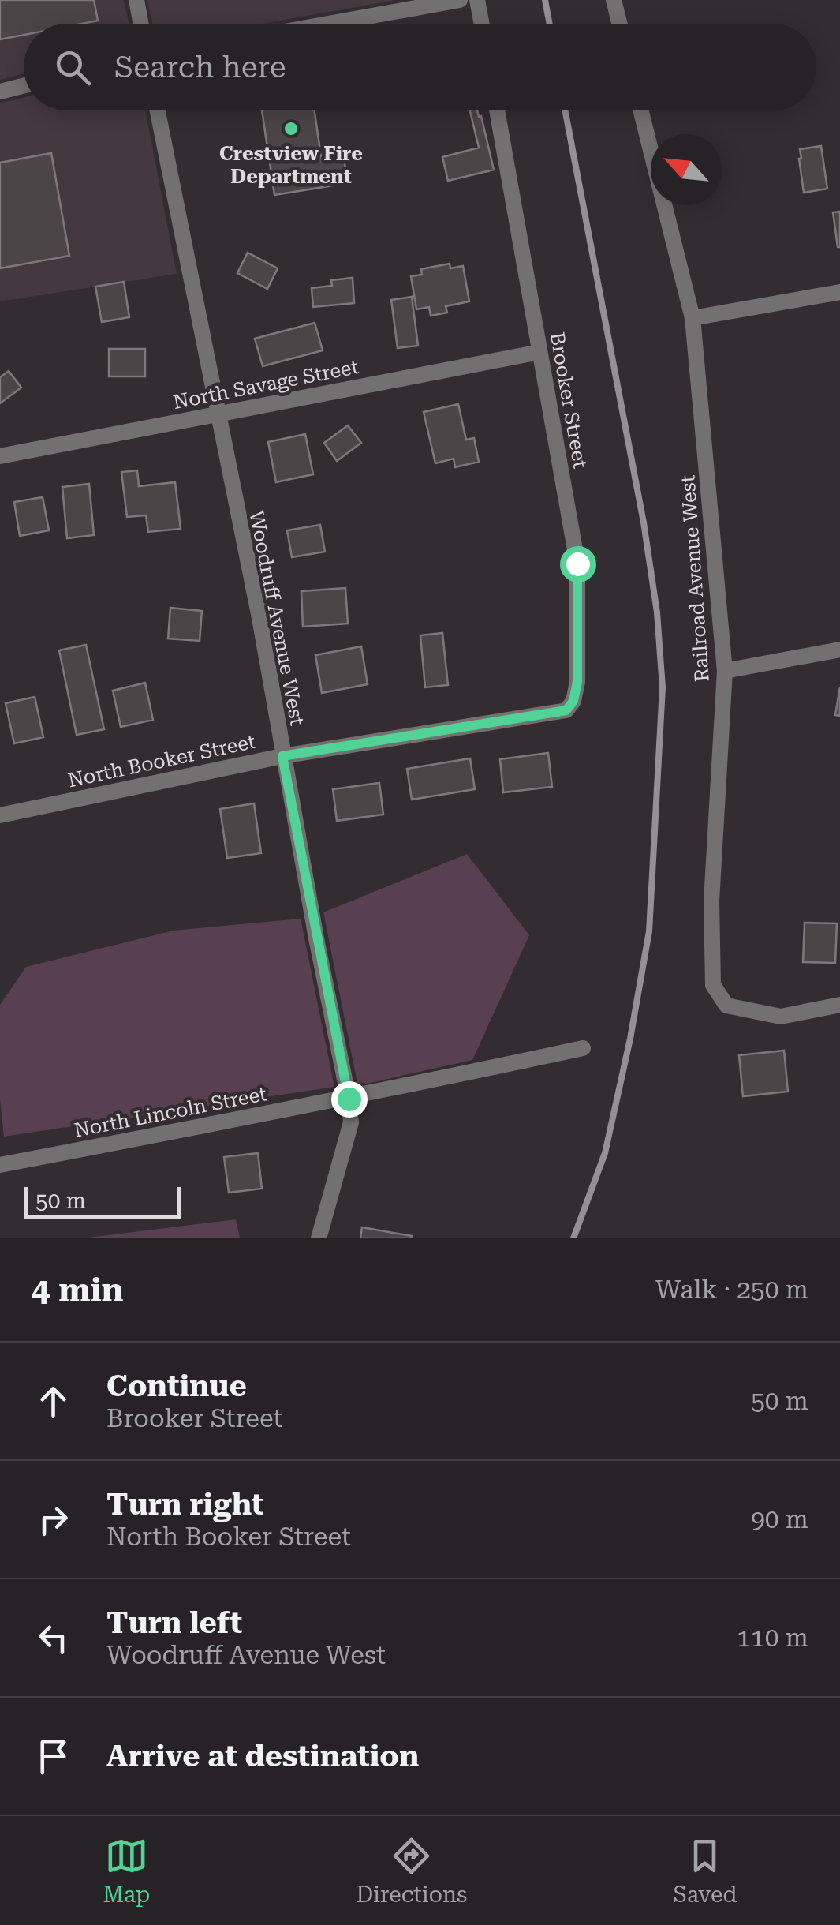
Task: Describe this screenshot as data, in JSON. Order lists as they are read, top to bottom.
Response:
{
  "streets": {
    "street": [
      "North Savage Street",
      "Brooker Street",
      "Railroad Avenue West",
      "Woodruff Avenue West",
      "North Booker Street",
      "North Lincoln Street"
    ]
  },
  "crossings": [
    ["North Savage Street", "Brooker Street"],
    ["North Savage Street", "Woodruff Avenue West"],
    ["Brooker Street", "North Booker Street"],
    ["Woodruff Avenue West", "North Booker Street"],
    ["Woodruff Avenue West", "North Lincoln Street"]
  ],
  "places": ["Crestview Fire Department"],
  "scale_bar": "50 m",
  "north": "top left",
  "page": {
    "search": "Search here",
    "scale": "50 m",
    "heading": ["4 min", "Walk · 250 m"],
    "list": [
      ["Continue", "Brooker Street", "50 m"],
      ["Turn right", "North Booker Street", "90 m"],
      ["Turn left", "Woodruff Avenue West", "110 m"],
      "Arrive at destination"
    ],
    "nav": ["Map", "Directions", "Saved"]
  }
}
